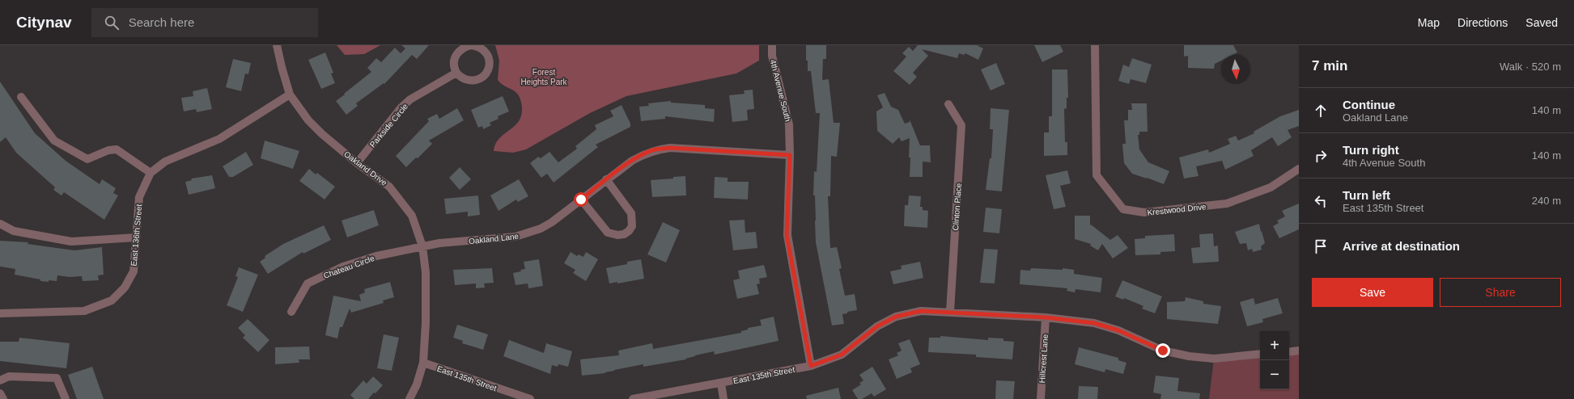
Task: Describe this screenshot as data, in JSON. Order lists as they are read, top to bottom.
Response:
{
  "streets": {
    "street": [
      "4th Avenue South",
      "Parkside Circle",
      "Oakland Drive",
      "Clinton Place",
      "Krestwood Drive",
      "East 136th Street",
      "Oakland Lane",
      "Chateau Circle",
      "Hillcrest Lane",
      "East 135th Street"
    ]
  },
  "crossings": [
    ["4th Avenue South", "Oakland Lane"],
    ["4th Avenue South", "East 135th Street"],
    ["Parkside Circle", "Oakland Drive"],
    ["Oakland Drive", "East 136th Street"],
    ["Oakland Drive", "Oakland Lane"],
    ["Oakland Drive", "Chateau Circle"],
    ["Oakland Drive", "East 135th Street"],
    ["Clinton Place", "East 135th Street"],
    ["Oakland Lane", "Chateau Circle"],
    ["Hillcrest Lane", "East 135th Street"]
  ],
  "parks": ["Forest Heights Park"],
  "north": "bottom",
  "page": {
    "header": "Citynav",
    "search": "Search here",
    "nav": ["Map", "Directions", "Saved"],
    "heading": ["7 min", "Walk · 520 m"],
    "list": [
      ["Continue", "Oakland Lane", "140 m"],
      ["Turn right", "4th Avenue South", "140 m"],
      ["Turn left", "East 135th Street", "240 m"],
      "Arrive at destination"
    ],
    "buttons": ["Save", "Share"],
    "map_buttons": ["+", "−"]
  }
}
